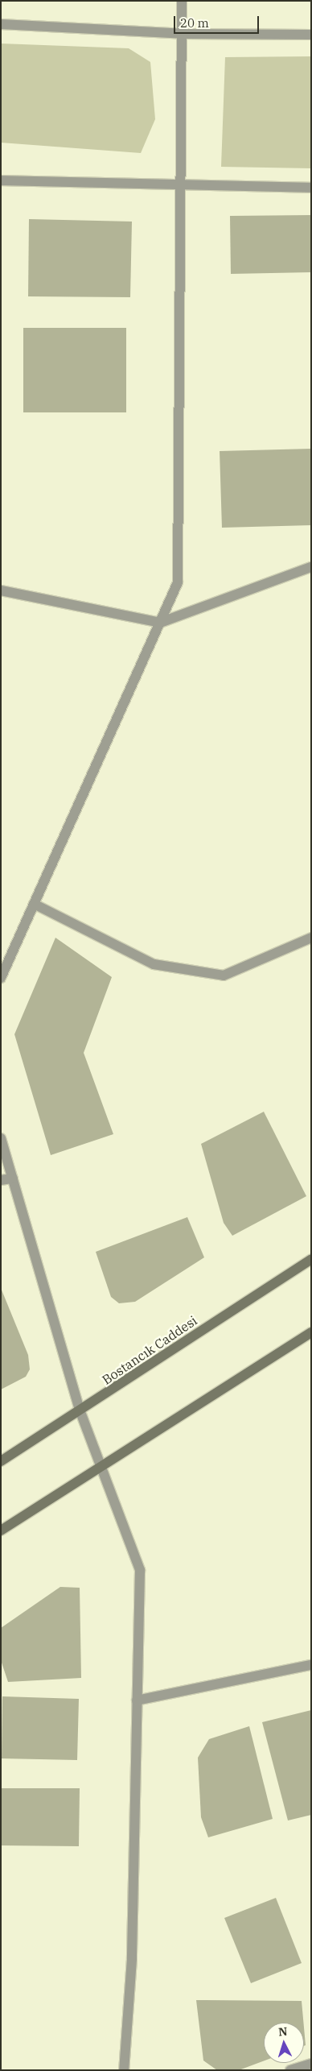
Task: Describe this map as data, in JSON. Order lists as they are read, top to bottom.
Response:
{
  "streets": {
    "main road": ["Bostancık Caddesi"]
  },
  "scale_bar": "20 m",
  "north": "top"
}
